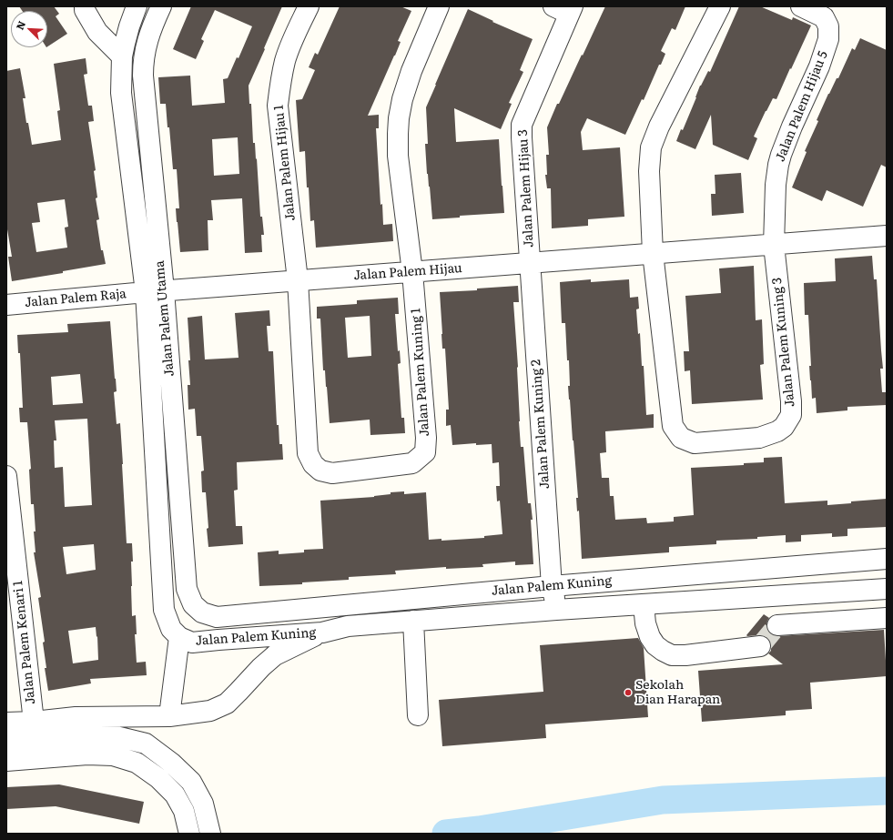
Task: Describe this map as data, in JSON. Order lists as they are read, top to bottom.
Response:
{
  "streets": {
    "street": [
      "Jalan Palem Hijau 5",
      "Jalan Palem Hijau 1",
      "Jalan Palem Hijau 3",
      "Jalan Palem Hijau",
      "Jalan Palem Raja",
      "Jalan Palem Utama",
      "Jalan Palem Kuning 3",
      "Jalan Palem Kuning 1",
      "Jalan Palem Kuning 2",
      "Jalan Palem Kuning",
      "Jalan Palem Kenari 1"
    ]
  },
  "crossings": [
    ["Jalan Palem Hijau 5", "Jalan Palem Hijau"],
    ["Jalan Palem Hijau 5", "Jalan Palem Kuning 3"],
    ["Jalan Palem Hijau 1", "Jalan Palem Hijau"],
    ["Jalan Palem Hijau 1", "Jalan Palem Kuning 1"],
    ["Jalan Palem Hijau 3", "Jalan Palem Hijau"],
    ["Jalan Palem Hijau 3", "Jalan Palem Kuning 2"],
    ["Jalan Palem Hijau", "Jalan Palem Raja"],
    ["Jalan Palem Hijau", "Jalan Palem Utama"],
    ["Jalan Palem Hijau", "Jalan Palem Kuning 3"],
    ["Jalan Palem Hijau", "Jalan Palem Kuning 1"],
    ["Jalan Palem Hijau", "Jalan Palem Kuning 2"],
    ["Jalan Palem Raja", "Jalan Palem Utama"],
    ["Jalan Palem Utama", "Jalan Palem Kuning"],
    ["Jalan Palem Kuning 2", "Jalan Palem Kuning"],
    ["Jalan Palem Kuning", "Jalan Palem Kenari 1"]
  ],
  "places": ["Sekolah Dian Harapan"],
  "north": "top left"
}
